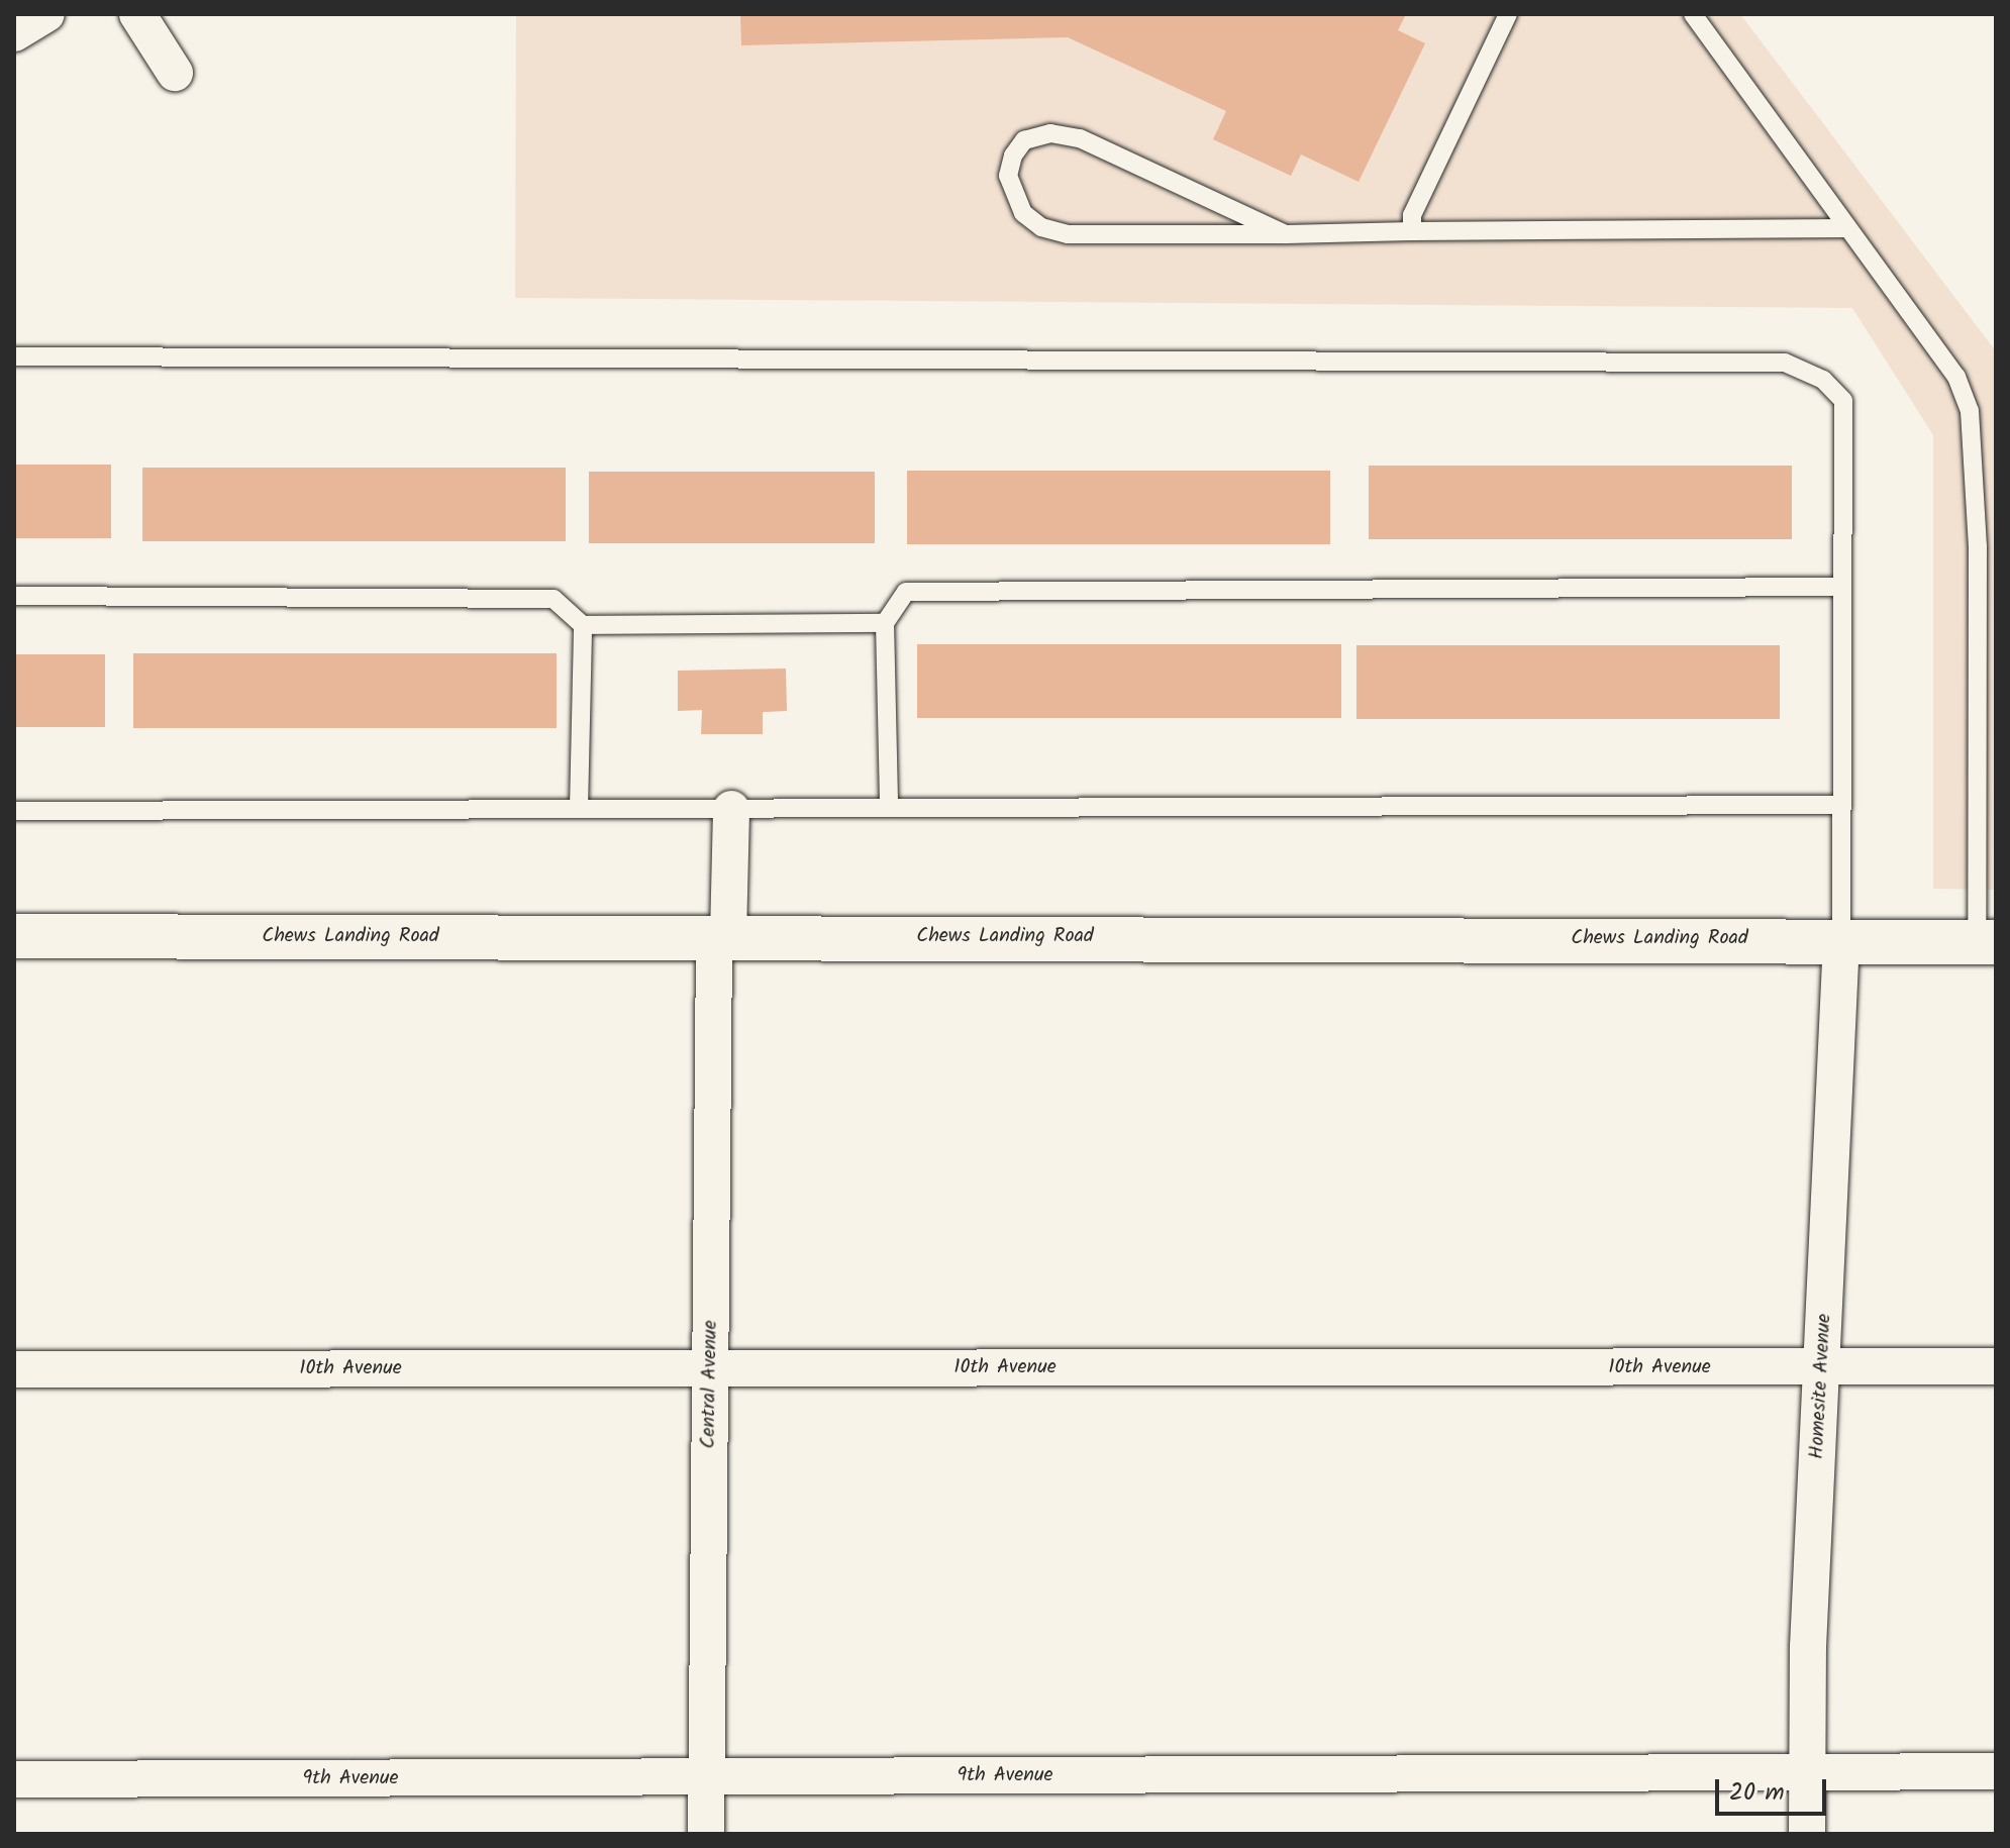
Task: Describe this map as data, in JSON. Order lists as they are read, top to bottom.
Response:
{
  "streets": {
    "street": [
      "Chews Landing Road",
      "10th Avenue",
      "Central Avenue",
      "Homesite Avenue",
      "9th Avenue"
    ]
  },
  "crossings": [
    ["Chews Landing Road", "Central Avenue"],
    ["Chews Landing Road", "Homesite Avenue"],
    ["10th Avenue", "Central Avenue"],
    ["10th Avenue", "Homesite Avenue"],
    ["Central Avenue", "9th Avenue"],
    ["Homesite Avenue", "9th Avenue"]
  ],
  "scale_bar": "20 m"
}
